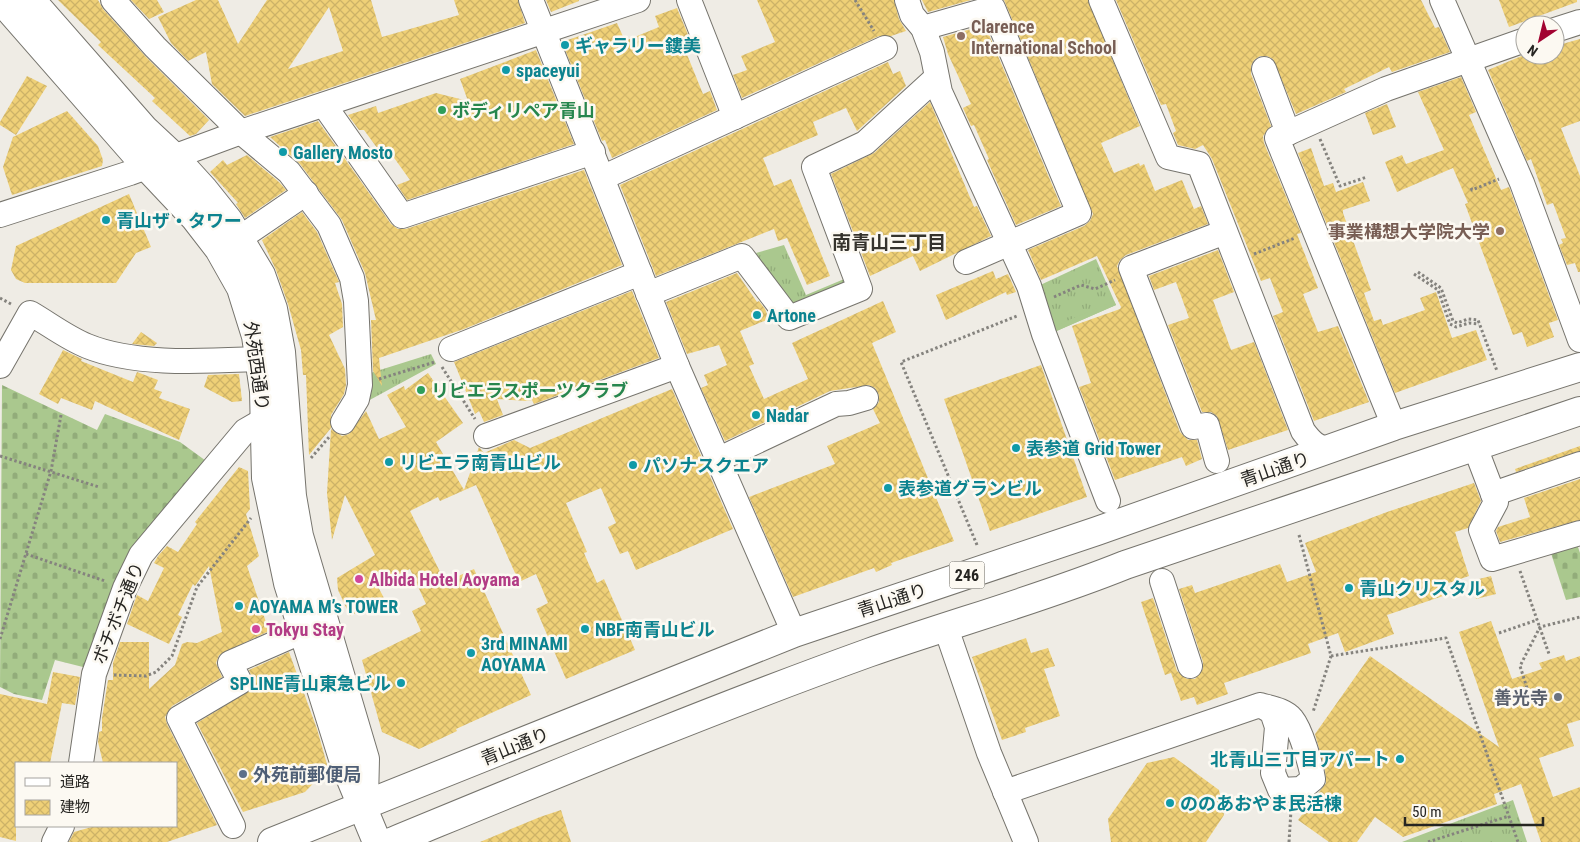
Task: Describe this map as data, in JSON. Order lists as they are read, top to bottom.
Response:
{
  "streets": {
    "main road": ["外苑西通り", "青山通り", "246"],
    "street": ["ボチボチ通り"]
  },
  "crossings": [
    ["外苑西通り", "青山通り"],
    ["外苑西通り", "ボチボチ通り"]
  ],
  "districts": ["南青山三丁目"],
  "places": [
    "Clarence International School",
    "ギャラリー鏤美",
    "spaceyui",
    "ボディリペア青山",
    "Gallery Mosto",
    "青山ザ・タワー",
    "事業構想大学院大学",
    "Artone",
    "リビエラスポーツクラブ",
    "Nadar",
    "表参道 Grid Tower",
    "リビエラ南青山ビル",
    "パソナスクエア",
    "表参道グランビル",
    "Albida Hotel Aoyama",
    "青山クリスタル",
    "AOYAMA M’s TOWER",
    "Tokyu Stay",
    "NBF南青山ビル",
    "3rd MINAMI AOYAMA",
    "SPLINE青山東急ビル",
    "善光寺",
    "北青山三丁目アパート",
    "外苑前郵便局",
    "ののあおやま民活棟"
  ],
  "legend": ["道路", "建物"],
  "scale_bar": "50 m",
  "north": "bottom left"
}
